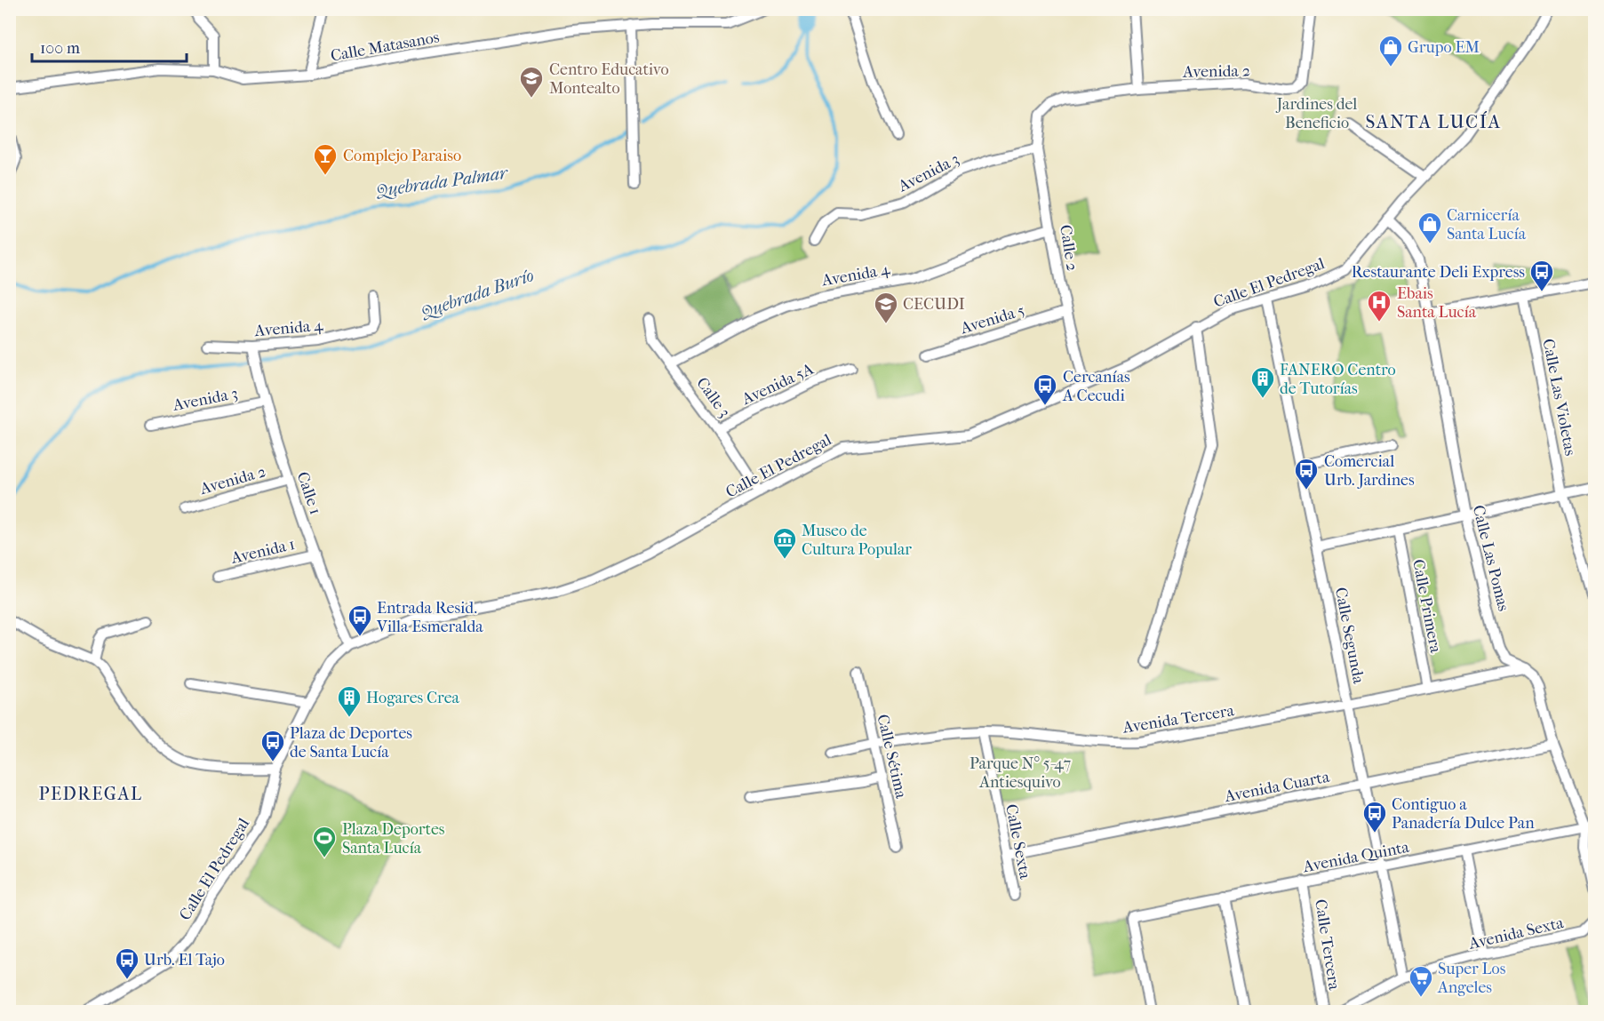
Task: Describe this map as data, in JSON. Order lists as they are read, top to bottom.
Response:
{
  "streets": {
    "street": [
      "Calle Matasanos",
      "Avenida 2",
      "Avenida 3",
      "Calle 2",
      "Avenida 4",
      "Calle El Pedregal",
      "Avenida 5",
      "Avenida 5A",
      "Calle 3",
      "Calle Las Violetas",
      "Calle 1",
      "Avenida 1",
      "Calle Las Pomas",
      "Calle Primera",
      "Calle Segunda",
      "Avenida Tercera",
      "Calle Sétima",
      "Avenida Cuarta",
      "Calle Sexta",
      "Avenida Quinta",
      "Avenida Sexta",
      "Calle Tercera"
    ]
  },
  "crossings": [
    ["Avenida 2", "Calle 2"],
    ["Avenida 2", "Calle 1"],
    ["Avenida 3", "Calle 2"],
    ["Avenida 3", "Calle 1"],
    ["Calle 2", "Avenida 4"],
    ["Calle 2", "Calle El Pedregal"],
    ["Calle 2", "Avenida 5"],
    ["Avenida 4", "Calle 3"],
    ["Avenida 4", "Calle 1"],
    ["Calle El Pedregal", "Calle 3"],
    ["Calle El Pedregal", "Calle 1"],
    ["Calle El Pedregal", "Calle Las Pomas"],
    ["Calle El Pedregal", "Calle Segunda"],
    ["Avenida 5A", "Calle 3"],
    ["Calle 1", "Avenida 1"],
    ["Calle Las Pomas", "Avenida Tercera"],
    ["Calle Las Pomas", "Avenida Cuarta"],
    ["Calle Las Pomas", "Avenida Quinta"],
    ["Calle Primera", "Avenida Tercera"],
    ["Calle Segunda", "Avenida Tercera"],
    ["Calle Segunda", "Avenida Cuarta"],
    ["Calle Segunda", "Avenida Quinta"],
    ["Calle Segunda", "Avenida Sexta"],
    ["Avenida Tercera", "Calle Sétima"],
    ["Avenida Tercera", "Calle Sexta"],
    ["Avenida Cuarta", "Calle Sexta"],
    ["Avenida Quinta", "Calle Tercera"]
  ],
  "districts": ["SANTA LUCÍA", "PEDREGAL"],
  "water": ["Quebrada Palmar", "Quebrada Burío"],
  "parks": ["Jardines del Beneficio", "Parque N° 5-47 Antiesquivo"],
  "places": {
    "shop": ["Grupo EM", "Carnicería Santa Lucía"],
    "school or university": ["Centro Educativo Montealto", "CECUDI"],
    "bar": ["Complejo Paraiso"],
    "bus stop": [
      "Restaurante Deli Express",
      "Cercanías A Cecudi",
      "Comercial Urb. Jardines",
      "Entrada Resid. Villa Esmeralda",
      "Plaza de Deportes de Santa Lucía",
      "Contiguo a Panadería Dulce Pan",
      "Urb. El Tajo"
    ],
    "hospital": ["Ebais Santa Lucía"],
    "building": ["FANERO Centro de Tutorías", "Hogares Crea"],
    "museum": ["Museo de Cultura Popular"],
    "sports": ["Plaza Deportes Santa Lucía"],
    "supermarket": ["Super Los Angeles"]
  },
  "scale_bar": "100 m"
}
